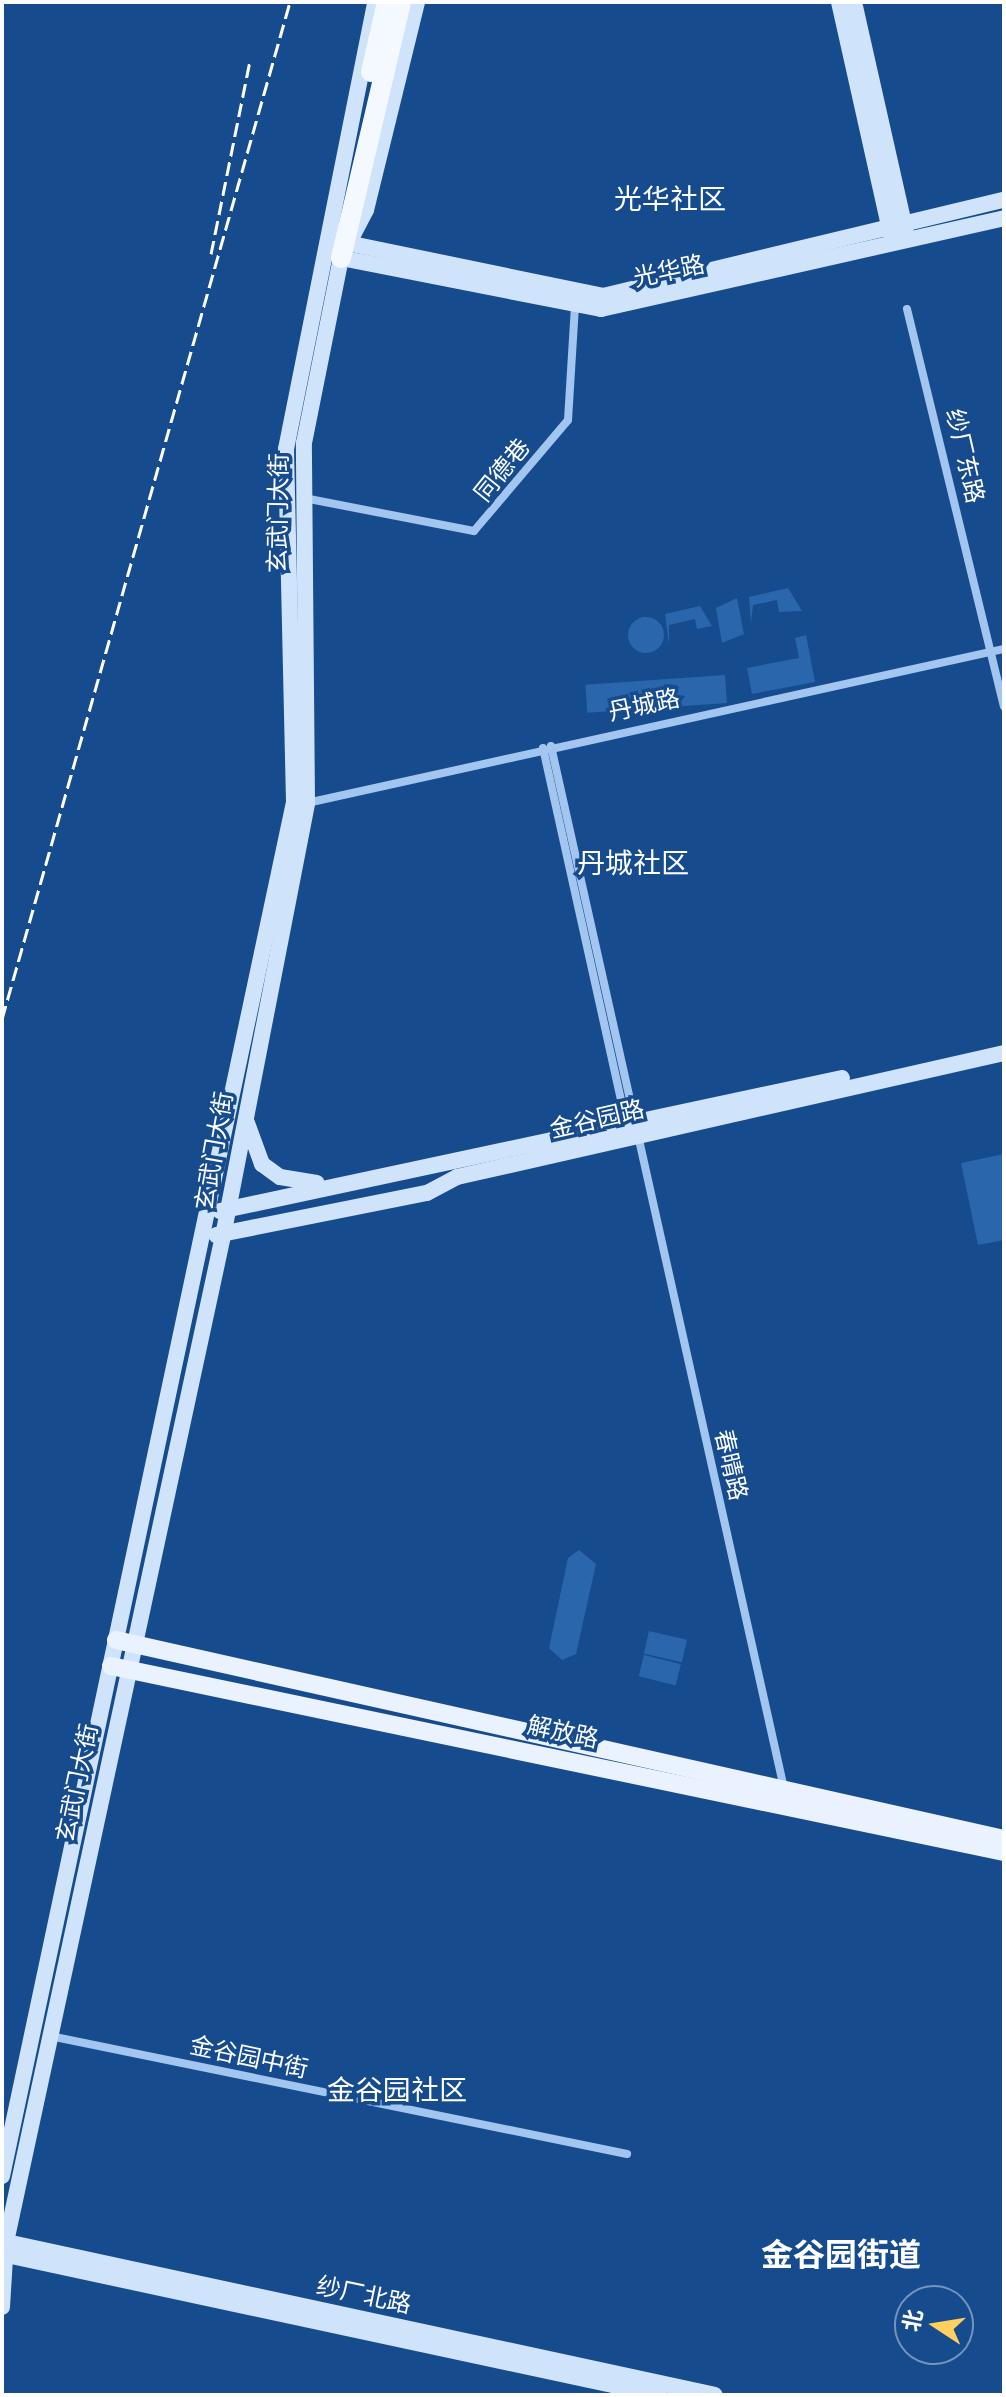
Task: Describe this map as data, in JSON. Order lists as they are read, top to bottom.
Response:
{
  "streets": {
    "main road": [
      "光华路",
      "玄武门大街",
      "金谷园路",
      "解放路",
      "纱厂北路"
    ],
    "street": [
      "纱厂东路",
      "同德巷",
      "丹城路",
      "春晴路",
      "金谷园中街"
    ]
  },
  "crossings": [
    ["光华路", "同德巷"],
    ["光华路", "玄武门大街"],
    ["纱厂东路", "丹城路"],
    ["同德巷", "玄武门大街"],
    ["玄武门大街", "丹城路"],
    ["玄武门大街", "金谷园路"],
    ["玄武门大街", "解放路"],
    ["玄武门大街", "金谷园中街"],
    ["玄武门大街", "纱厂北路"],
    ["丹城路", "春晴路"],
    ["金谷园路", "春晴路"],
    ["春晴路", "解放路"]
  ],
  "districts": [
    "光华社区",
    "丹城社区",
    "金谷园社区",
    "金谷园街道"
  ],
  "north": "left"
}
